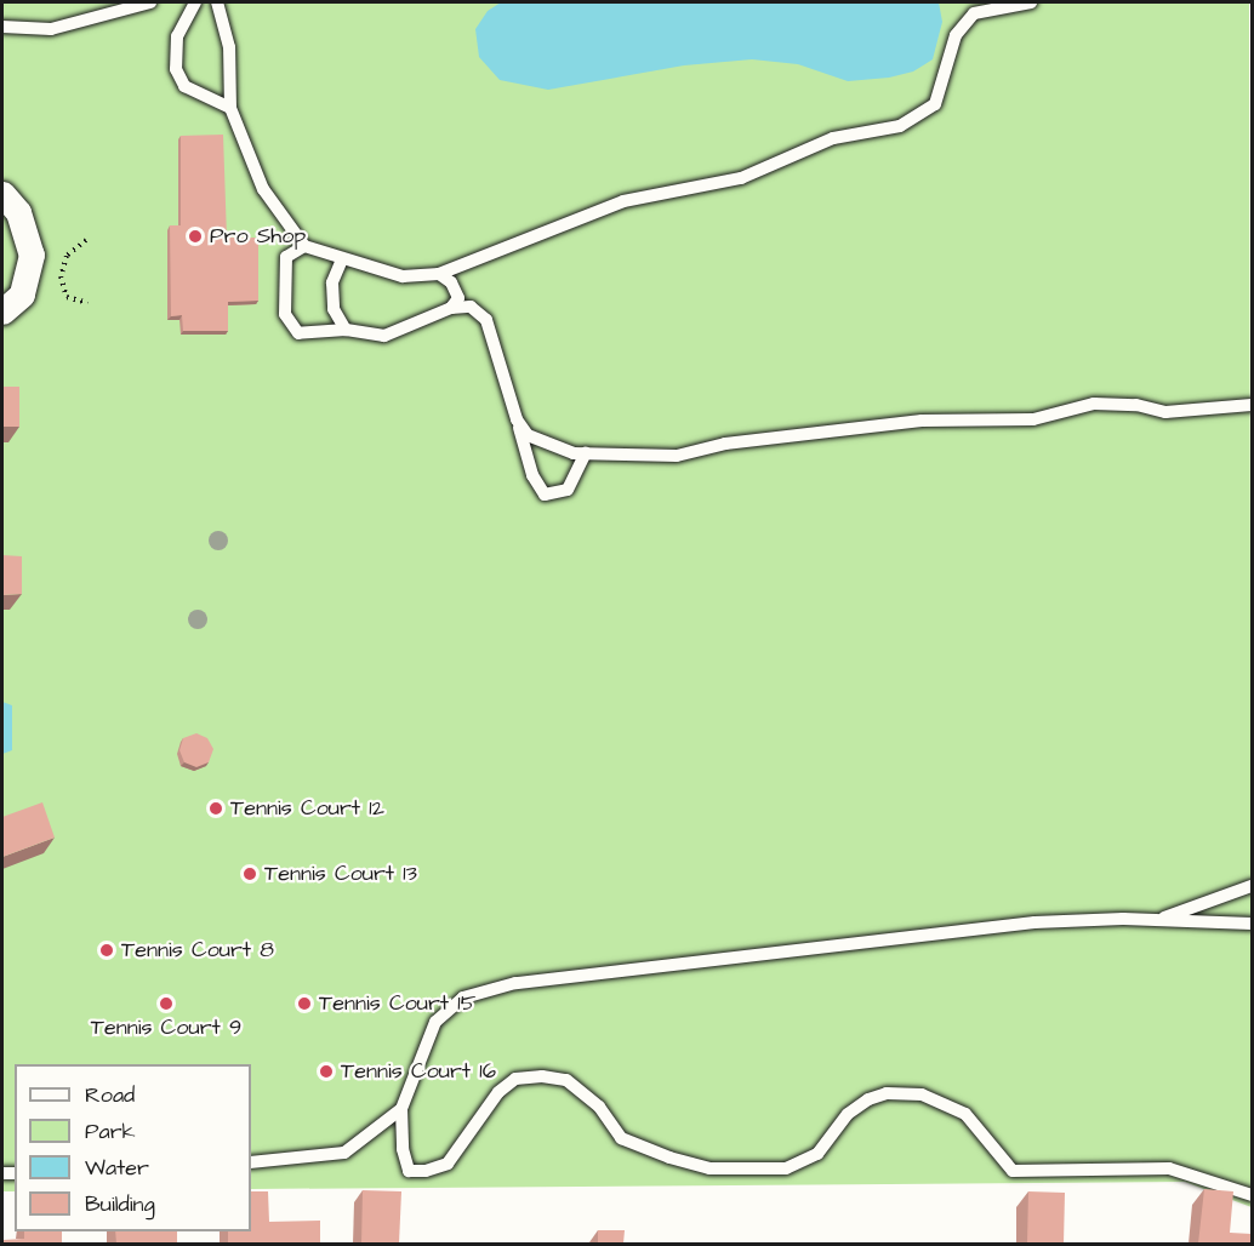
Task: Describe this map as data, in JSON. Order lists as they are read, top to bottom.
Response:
{
  "places": [
    "Pro Shop",
    "Tennis Court 12",
    "Tennis Court 13",
    "Tennis Court 8",
    "Tennis Court 9",
    "Tennis Court 15",
    "Tennis Court 16"
  ],
  "legend": [
    "Road",
    "Park",
    "Water",
    "Building"
  ]
}
